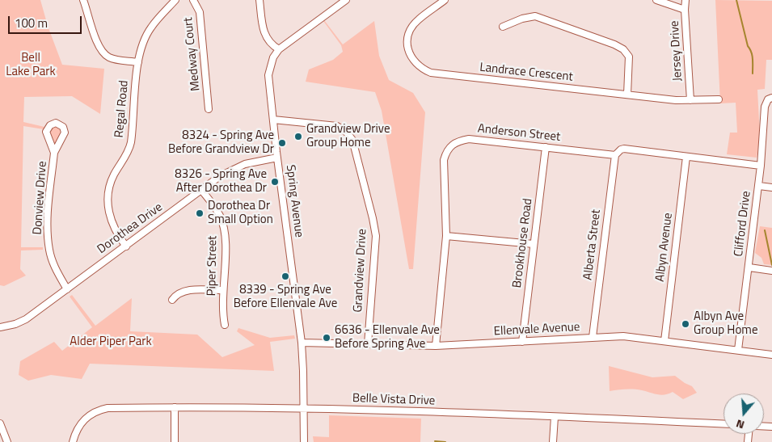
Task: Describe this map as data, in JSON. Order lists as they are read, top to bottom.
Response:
{
  "streets": {
    "street": [
      "Jersey Drive",
      "Medway Court",
      "Landrace Crescent",
      "Regal Road",
      "Anderson Street",
      "Donview Drive",
      "Spring Avenue",
      "Clifford Drive",
      "Dorothea Drive",
      "Brookhouse Road",
      "Alberta Street",
      "Albyn Avenue",
      "Piper Street",
      "Grandview Drive",
      "Ellenvale Avenue",
      "Belle Vista Drive"
    ]
  },
  "crossings": [
    ["Jersey Drive", "Landrace Crescent"],
    ["Regal Road", "Dorothea Drive"],
    ["Anderson Street", "Clifford Drive"],
    ["Anderson Street", "Brookhouse Road"],
    ["Anderson Street", "Alberta Street"],
    ["Anderson Street", "Albyn Avenue"],
    ["Anderson Street", "Ellenvale Avenue"],
    ["Donview Drive", "Dorothea Drive"],
    ["Spring Avenue", "Dorothea Drive"],
    ["Spring Avenue", "Grandview Drive"],
    ["Spring Avenue", "Ellenvale Avenue"],
    ["Spring Avenue", "Belle Vista Drive"],
    ["Clifford Drive", "Ellenvale Avenue"],
    ["Dorothea Drive", "Piper Street"],
    ["Brookhouse Road", "Ellenvale Avenue"],
    ["Alberta Street", "Ellenvale Avenue"],
    ["Albyn Avenue", "Ellenvale Avenue"],
    ["Grandview Drive", "Ellenvale Avenue"]
  ],
  "parks": ["Bell Lake Park", "Alder Piper Park"],
  "places": [
    "Grandview Drive Group Home",
    "8324 - Spring Ave Before Grandview Dr",
    "8326 - Spring Ave After Dorothea Dr",
    "Dorothea Dr Small Option",
    "8339 - Spring Ave Before Ellenvale Ave",
    "Albyn Ave Group Home",
    "6636 - Ellenvale Ave Before Spring Ave"
  ],
  "scale_bar": "100 m",
  "north": "bottom"
}
